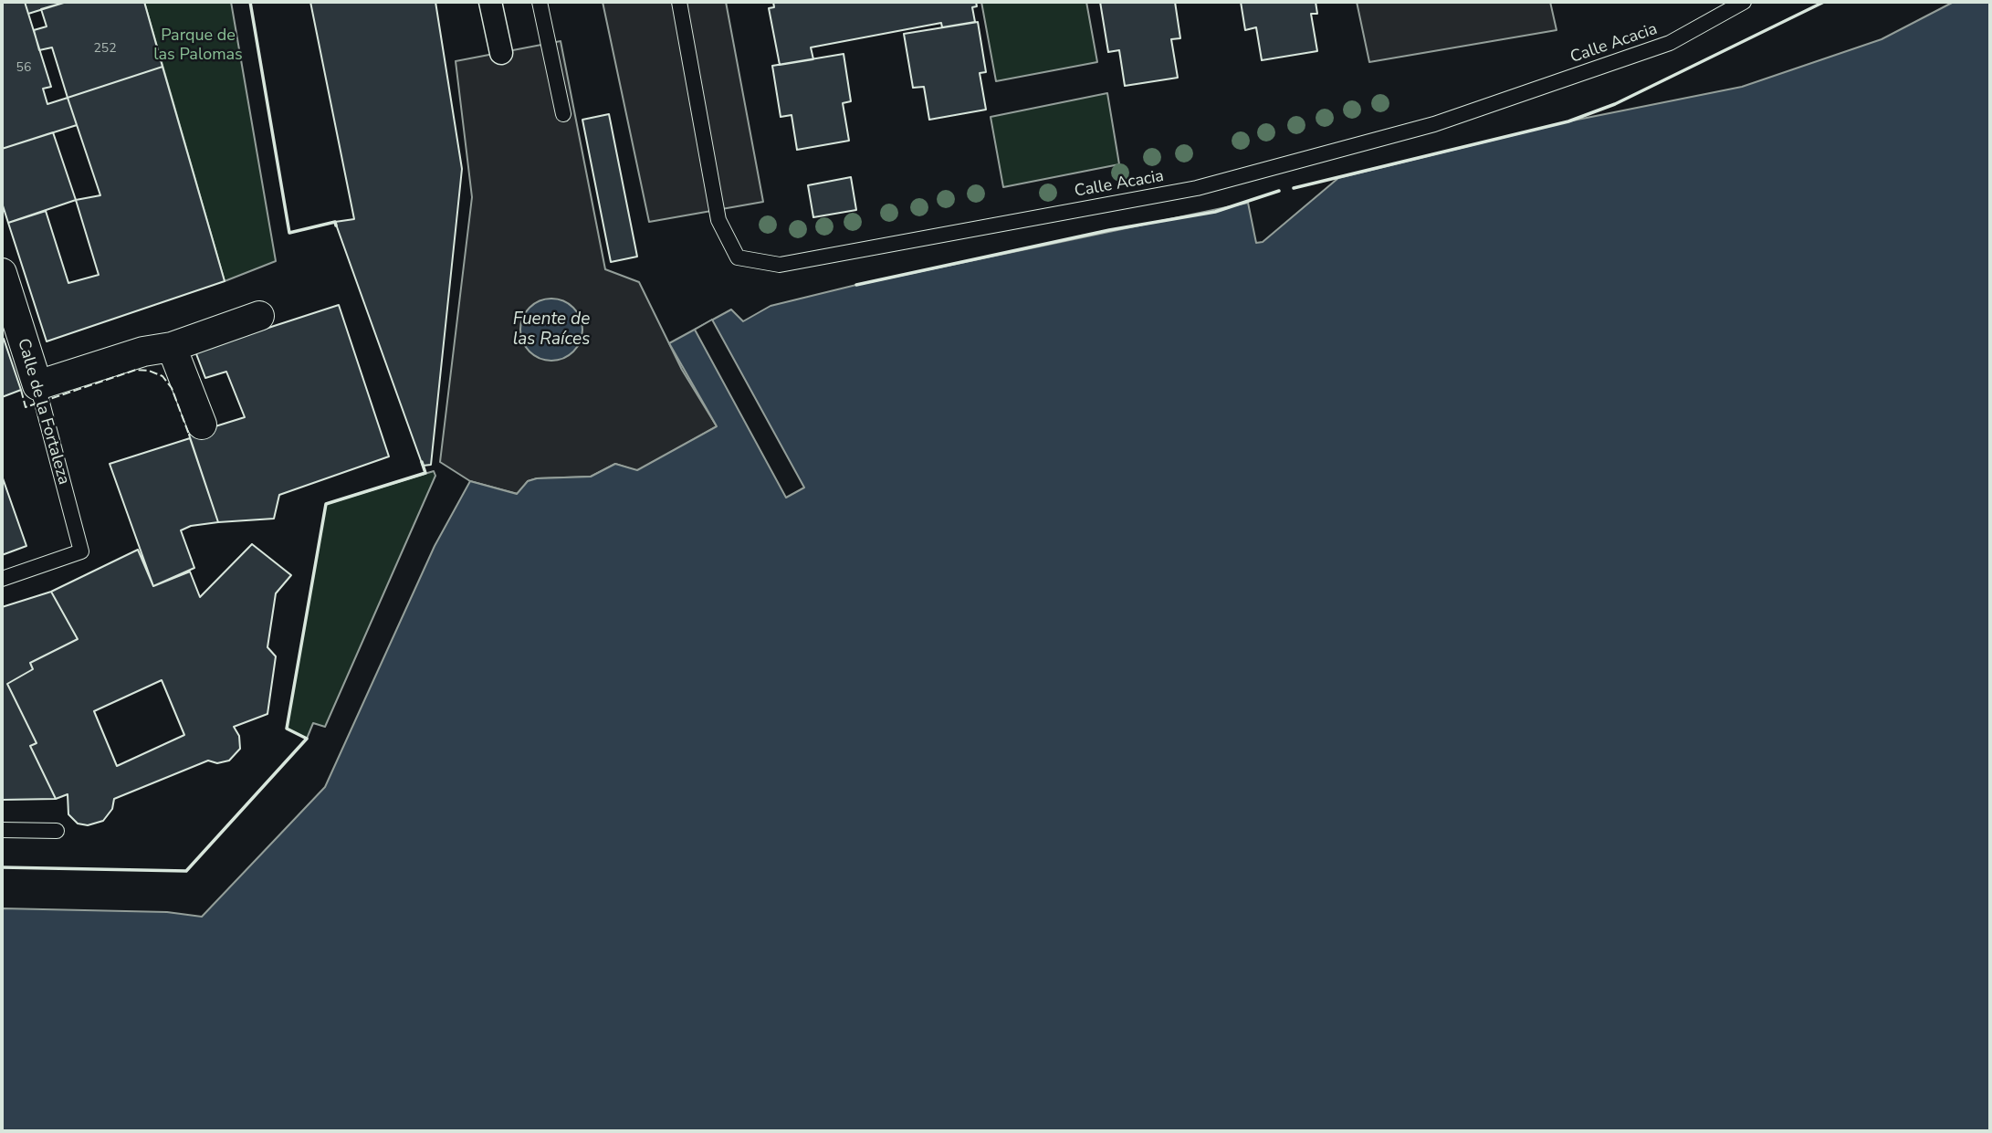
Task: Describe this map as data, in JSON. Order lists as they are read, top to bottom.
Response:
{
  "streets": {
    "street": ["Calle de la Fortaleza"],
    "lane": ["Calle Acacia"]
  },
  "water": ["Fuente de las Raíces"],
  "parks": ["Parque de las Palomas"],
  "house_numbers": ["252", "56"]
}
